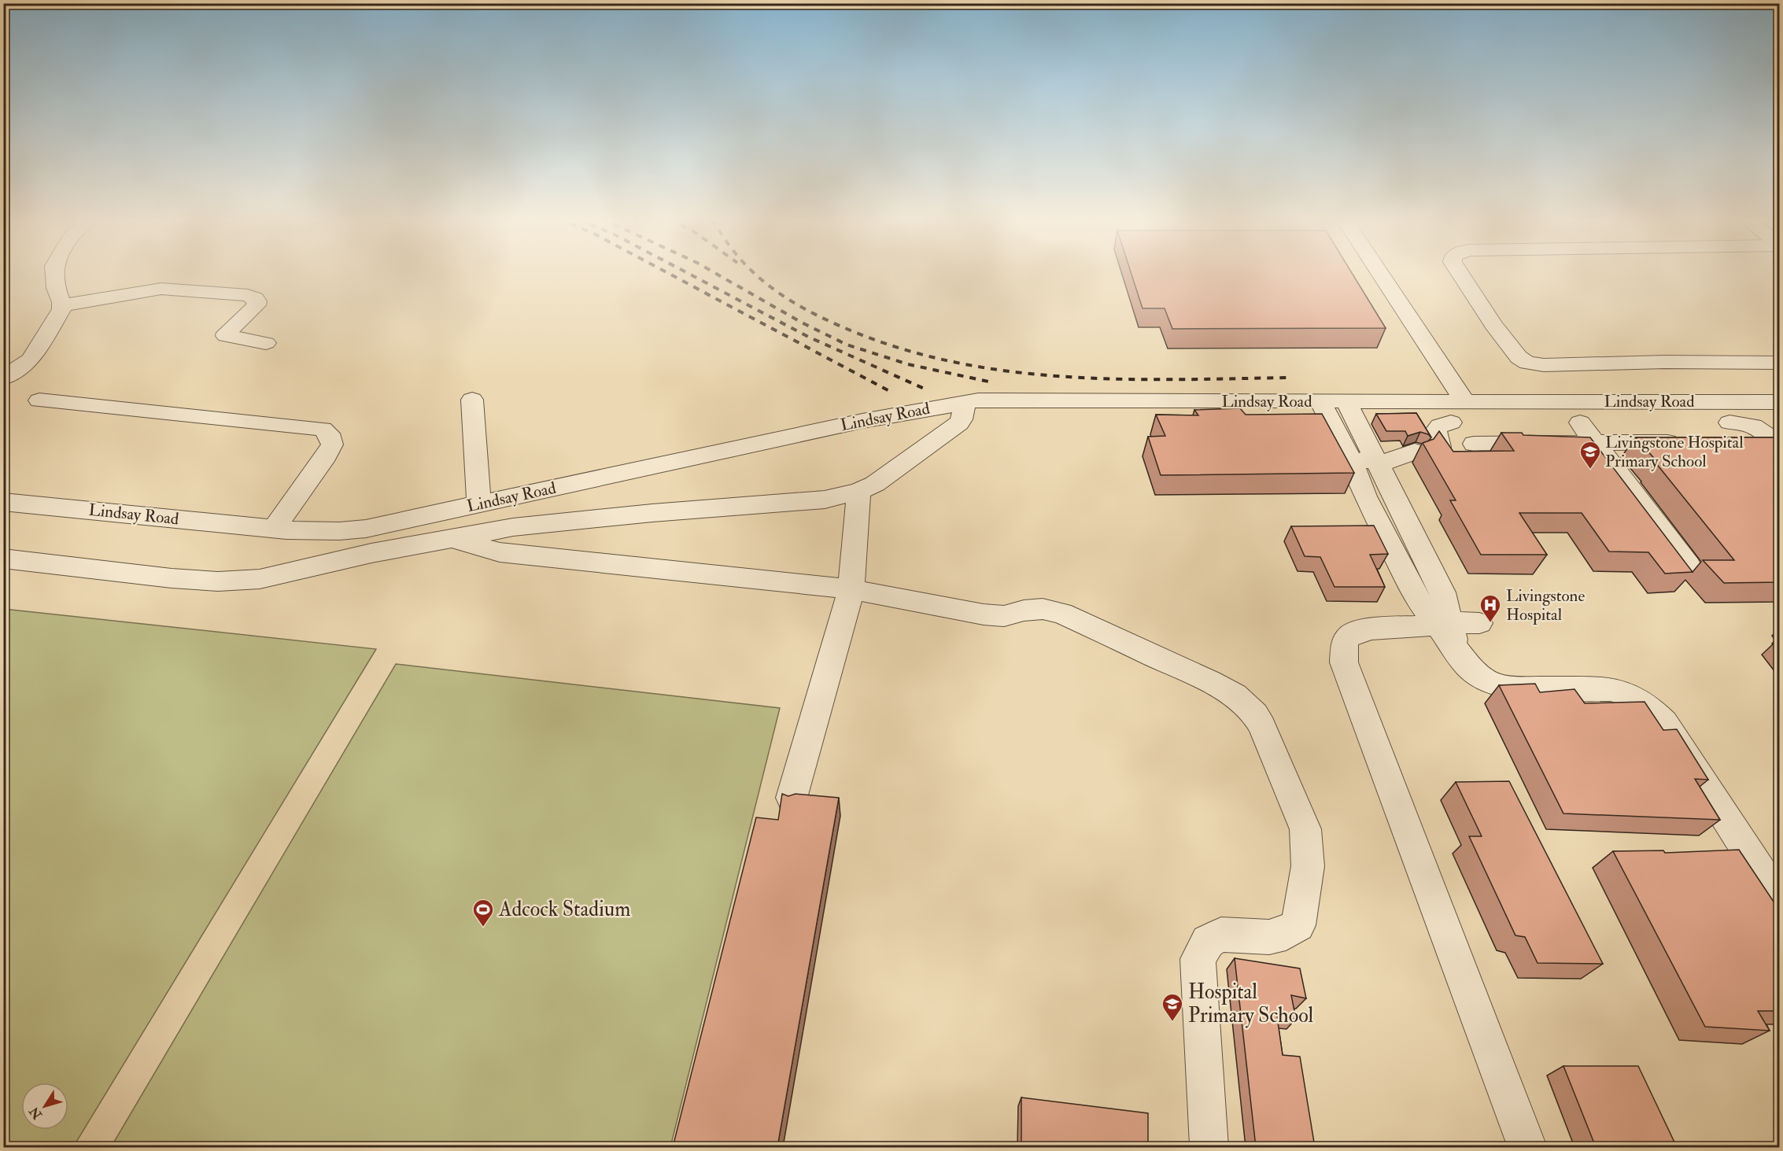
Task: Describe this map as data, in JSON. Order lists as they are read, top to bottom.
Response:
{
  "streets": {
    "street": ["Lindsay Road"]
  },
  "places": {
    "school or university": ["Livingstone Hospital Primary School", "Hospital Primary School"],
    "hospital": ["Livingstone Hospital"],
    "sports": ["Adcock Stadium"]
  },
  "north": "bottom left"
}
